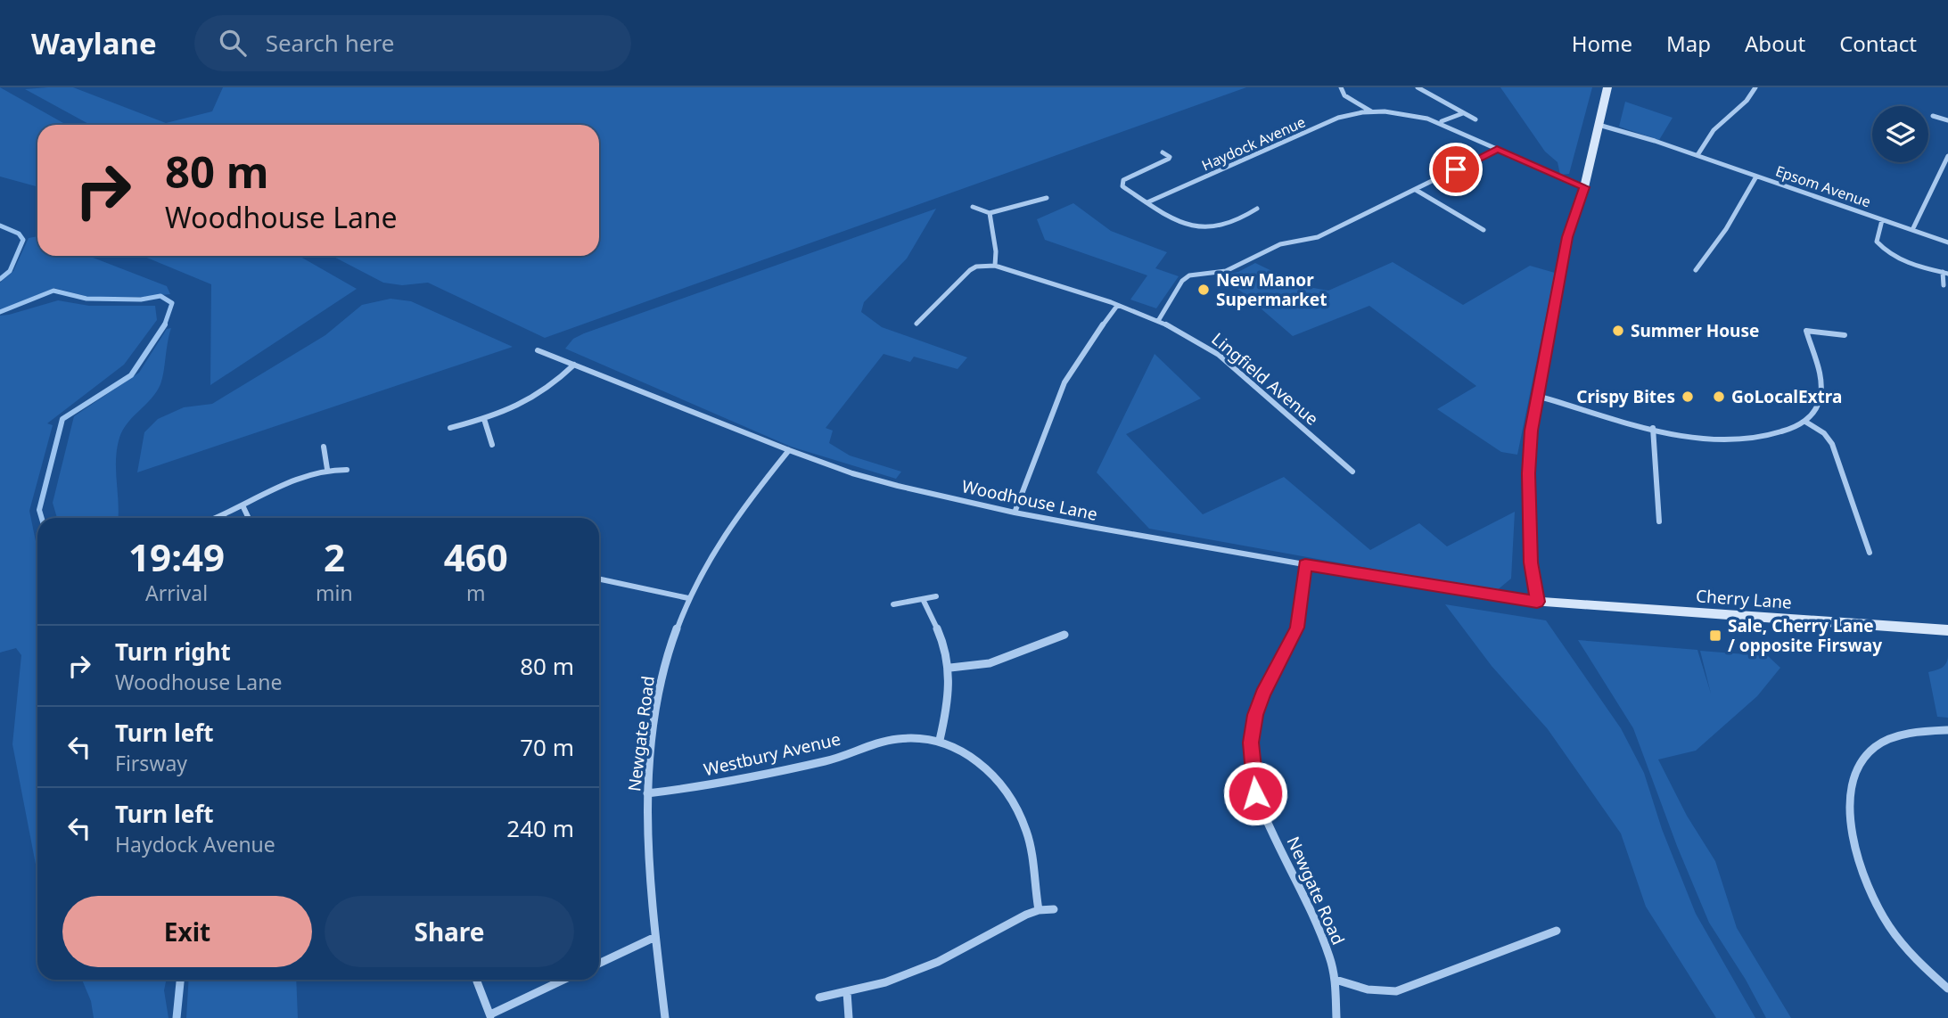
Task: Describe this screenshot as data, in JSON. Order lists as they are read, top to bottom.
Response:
{
  "streets": {
    "street": [
      "Haydock Avenue",
      "Epsom Avenue",
      "Lingfield Avenue",
      "Woodhouse Lane",
      "Cherry Lane",
      "Newgate Road",
      "Westbury Avenue"
    ]
  },
  "crossings": [
    ["Woodhouse Lane", "Cherry Lane"],
    ["Woodhouse Lane", "Newgate Road"],
    ["Newgate Road", "Westbury Avenue"]
  ],
  "places": {
    "other": [
      "New Manor Supermarket",
      "Summer House",
      "Crispy Bites",
      "GoLocalExtra"
    ],
    "transit": ["Sale, Cherry Lane / opposite Firsway"]
  },
  "page": {
    "header": "Waylane",
    "search": "Search here",
    "nav": [
      "Home",
      "Map",
      "About",
      "Contact"
    ],
    "turn": ["80 m", "Woodhouse Lane"],
    "eta": [
      "19:49",
      "Arrival",
      "2",
      "min",
      "460",
      "m"
    ],
    "list": [
      {
        "name": "Turn right",
        "note": "Woodhouse Lane",
        "value": "80 m"
      },
      {
        "name": "Turn left",
        "note": "Firsway",
        "value": "70 m"
      },
      {
        "name": "Turn left",
        "note": "Haydock Avenue",
        "value": "240 m"
      }
    ],
    "buttons": ["Exit", "Share"]
  }
}
